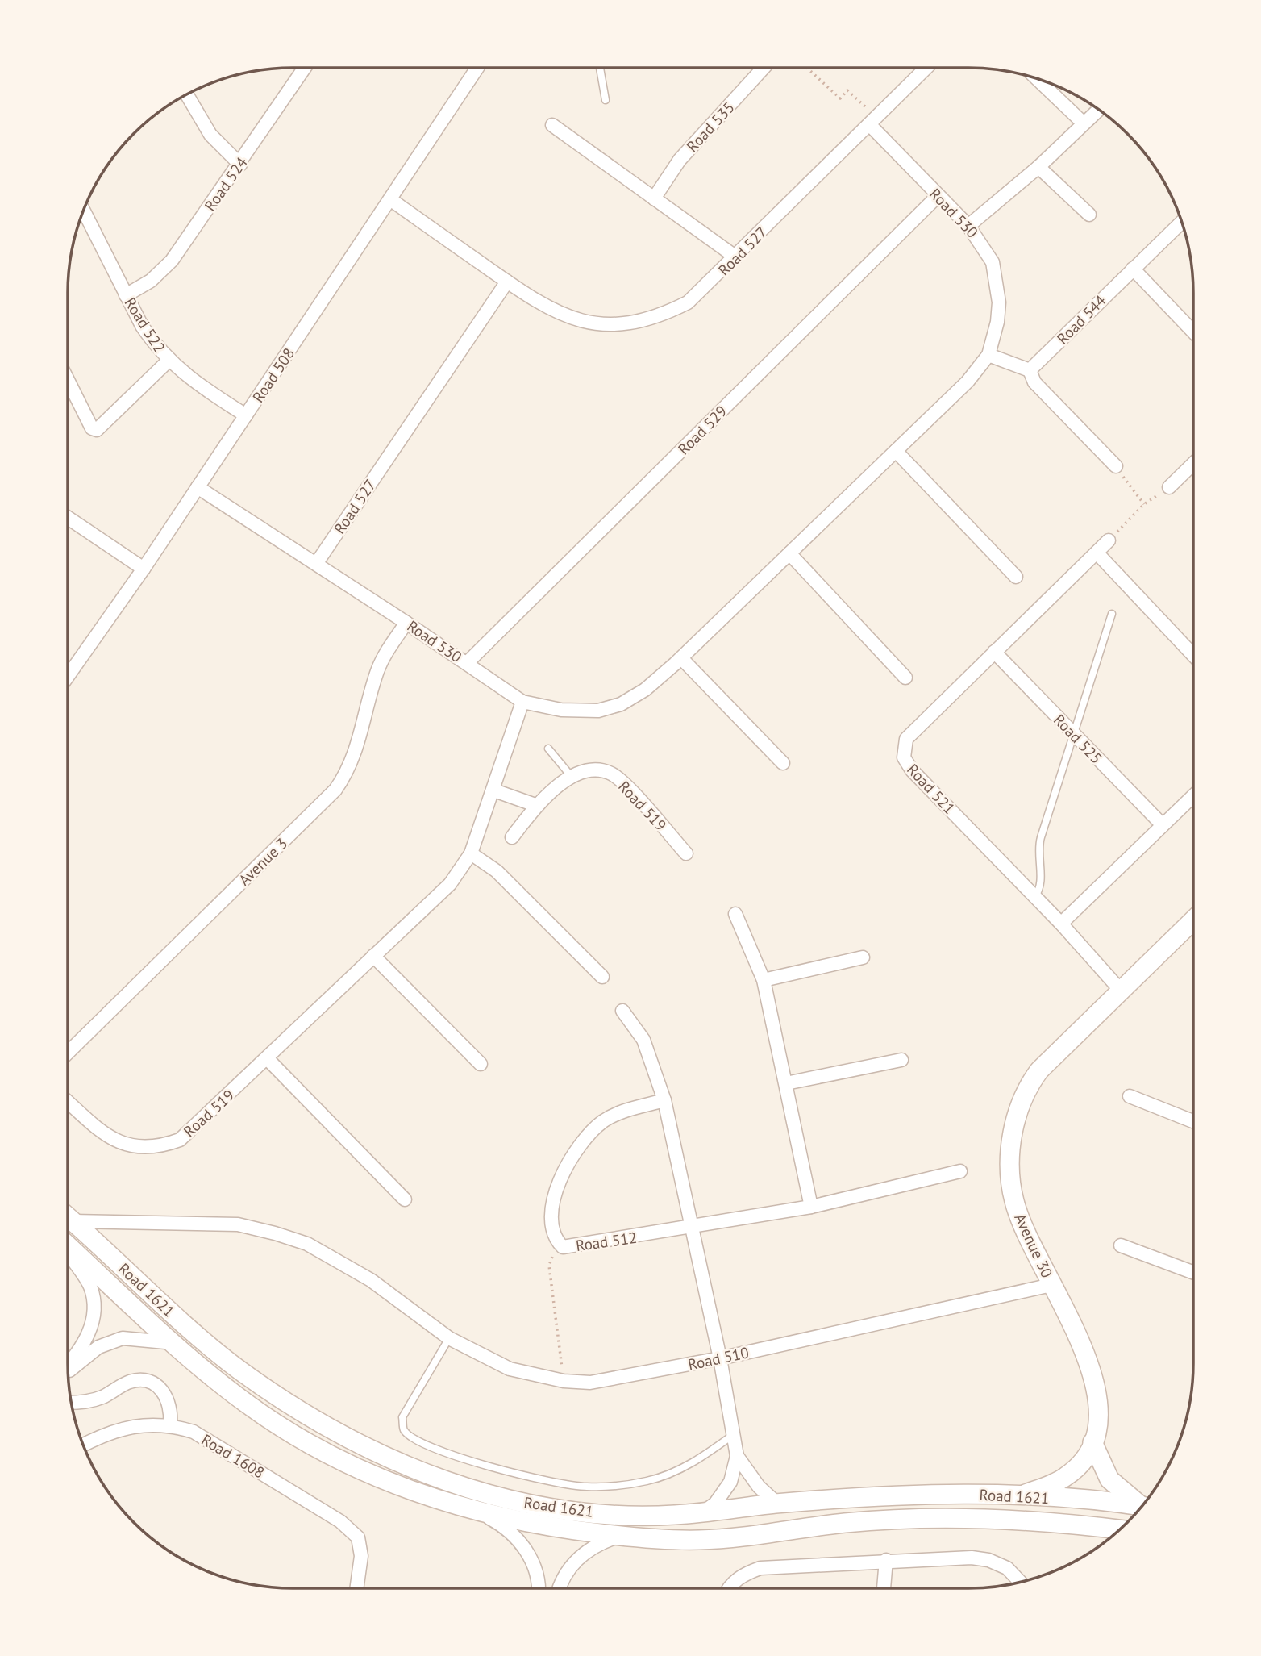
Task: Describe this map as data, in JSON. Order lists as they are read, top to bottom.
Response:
{
  "streets": {
    "street": [
      "Road 535",
      "Road 524",
      "Road 530",
      "Road 527",
      "Road 544",
      "Road 522",
      "Road 508",
      "Road 529",
      "Road 525",
      "Road 521",
      "Road 519",
      "Avenue 3",
      "Road 512",
      "Avenue 30",
      "Road 1621",
      "Road 510",
      "Road 1608"
    ]
  },
  "crossings": [
    ["Road 524", "Road 522"],
    ["Road 530", "Road 527"],
    ["Road 530", "Road 508"],
    ["Road 530", "Road 529"],
    ["Road 530", "Road 519"],
    ["Road 530", "Avenue 3"],
    ["Road 527", "Road 508"],
    ["Road 522", "Road 508"],
    ["Road 525", "Road 521"],
    ["Road 521", "Avenue 30"],
    ["Avenue 30", "Road 1621"],
    ["Avenue 30", "Road 510"],
    ["Road 1621", "Road 510"]
  ]
}
